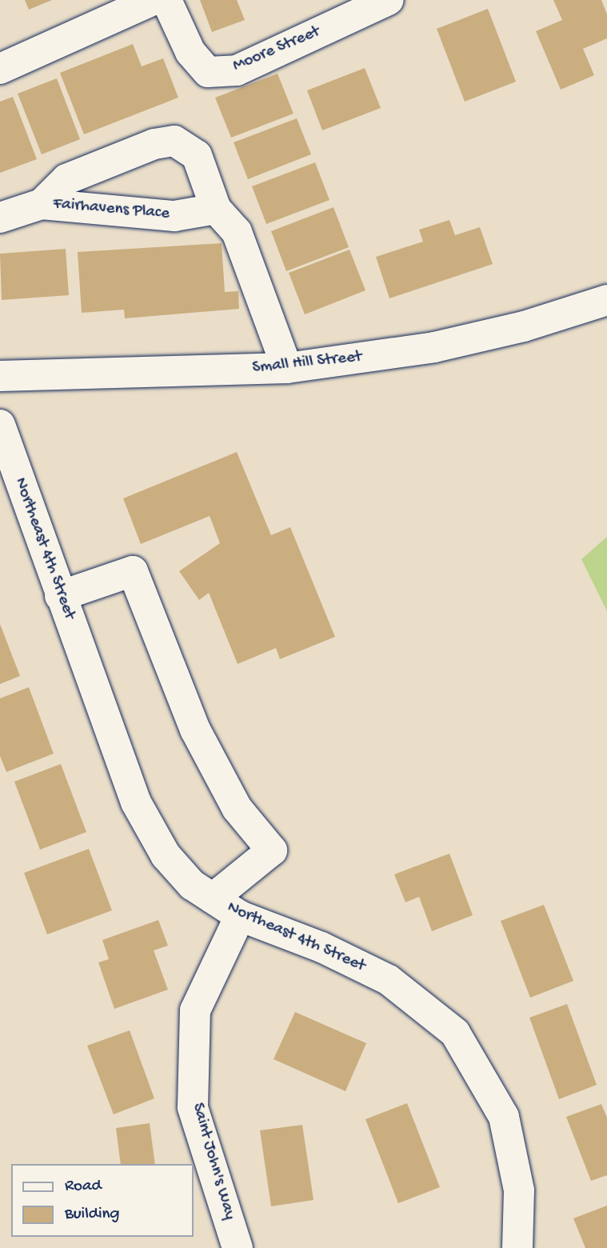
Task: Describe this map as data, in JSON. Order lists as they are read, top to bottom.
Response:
{
  "streets": {
    "street": [
      "Moore Street",
      "Fairhavens Place",
      "Small Hill Street",
      "Northeast 4th Street",
      "Saint John's Way"
    ]
  },
  "crossings": [
    ["Northeast 4th Street", "Saint John's Way"]
  ],
  "legend": ["Road", "Building"]
}
